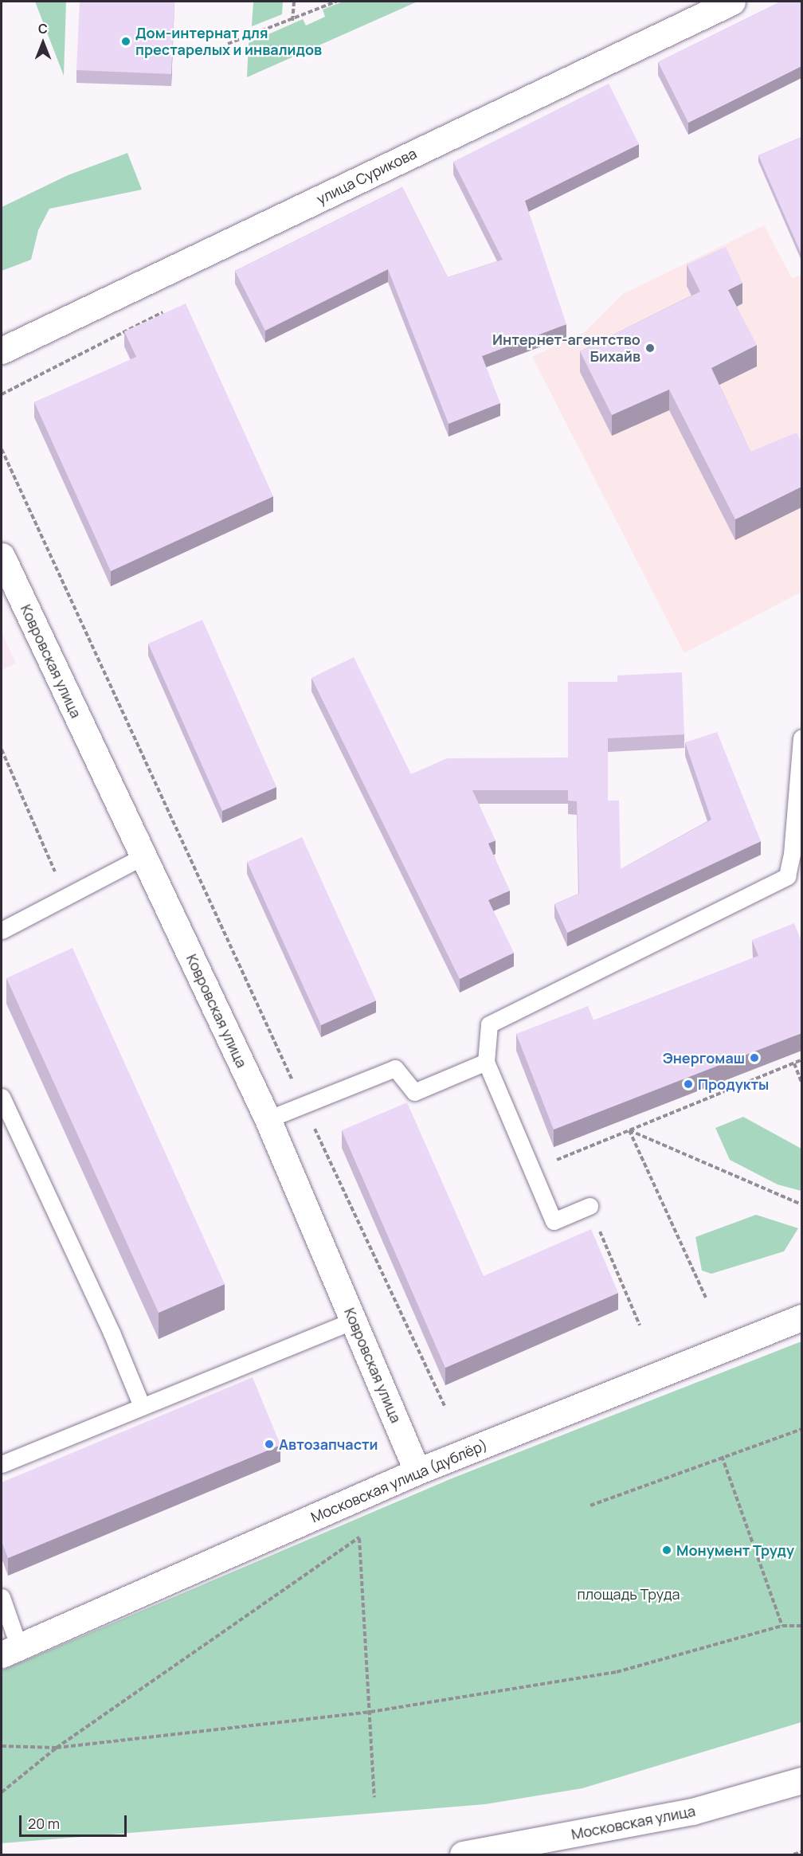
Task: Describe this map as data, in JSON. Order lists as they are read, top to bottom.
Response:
{
  "streets": {
    "street": [
      "улица Сурикова",
      "Ковровская улица",
      "Московская улица (дублёр)",
      "Московская улица"
    ]
  },
  "crossings": [
    ["Ковровская улица", "Московская улица (дублёр)"]
  ],
  "parks": ["площадь Труда"],
  "places": [
    "Дом-интернат для престарелых и инвалидов",
    "Интернет-агентство Бихайв",
    "Энергомаш",
    "Продукты",
    "Автозапчасти",
    "Монумент Труду"
  ],
  "scale_bar": "20 m",
  "north": "top"
}
